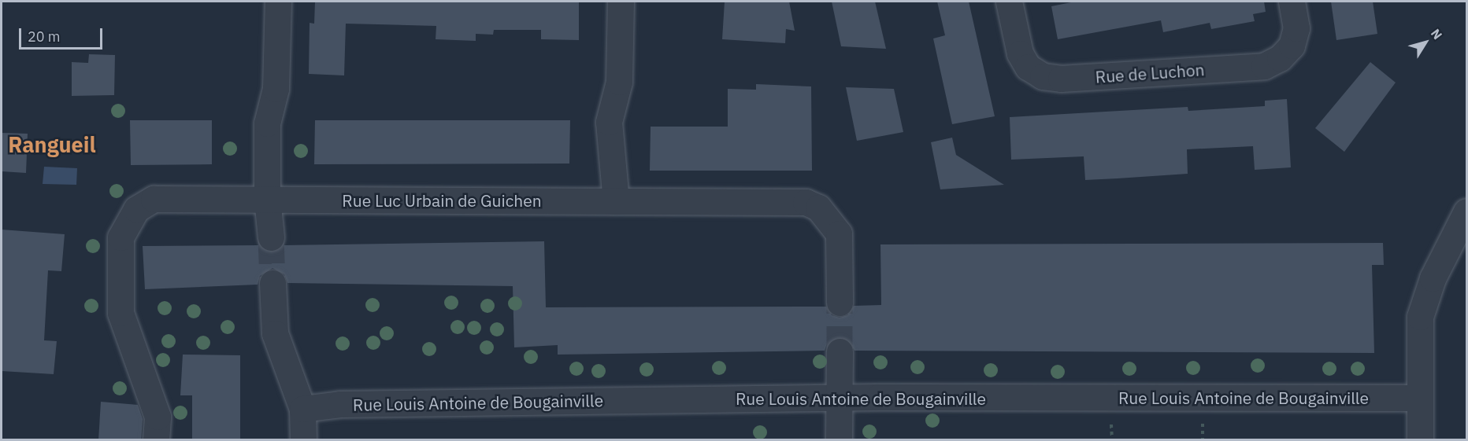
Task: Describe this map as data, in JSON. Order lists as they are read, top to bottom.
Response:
{
  "streets": {
    "street": ["Rue de Luchon", "Rue Luc Urbain de Guichen", "Rue Louis Antoine de Bougainville"]
  },
  "districts": ["Rangueil"],
  "scale_bar": "20 m",
  "north": "top right"
}
